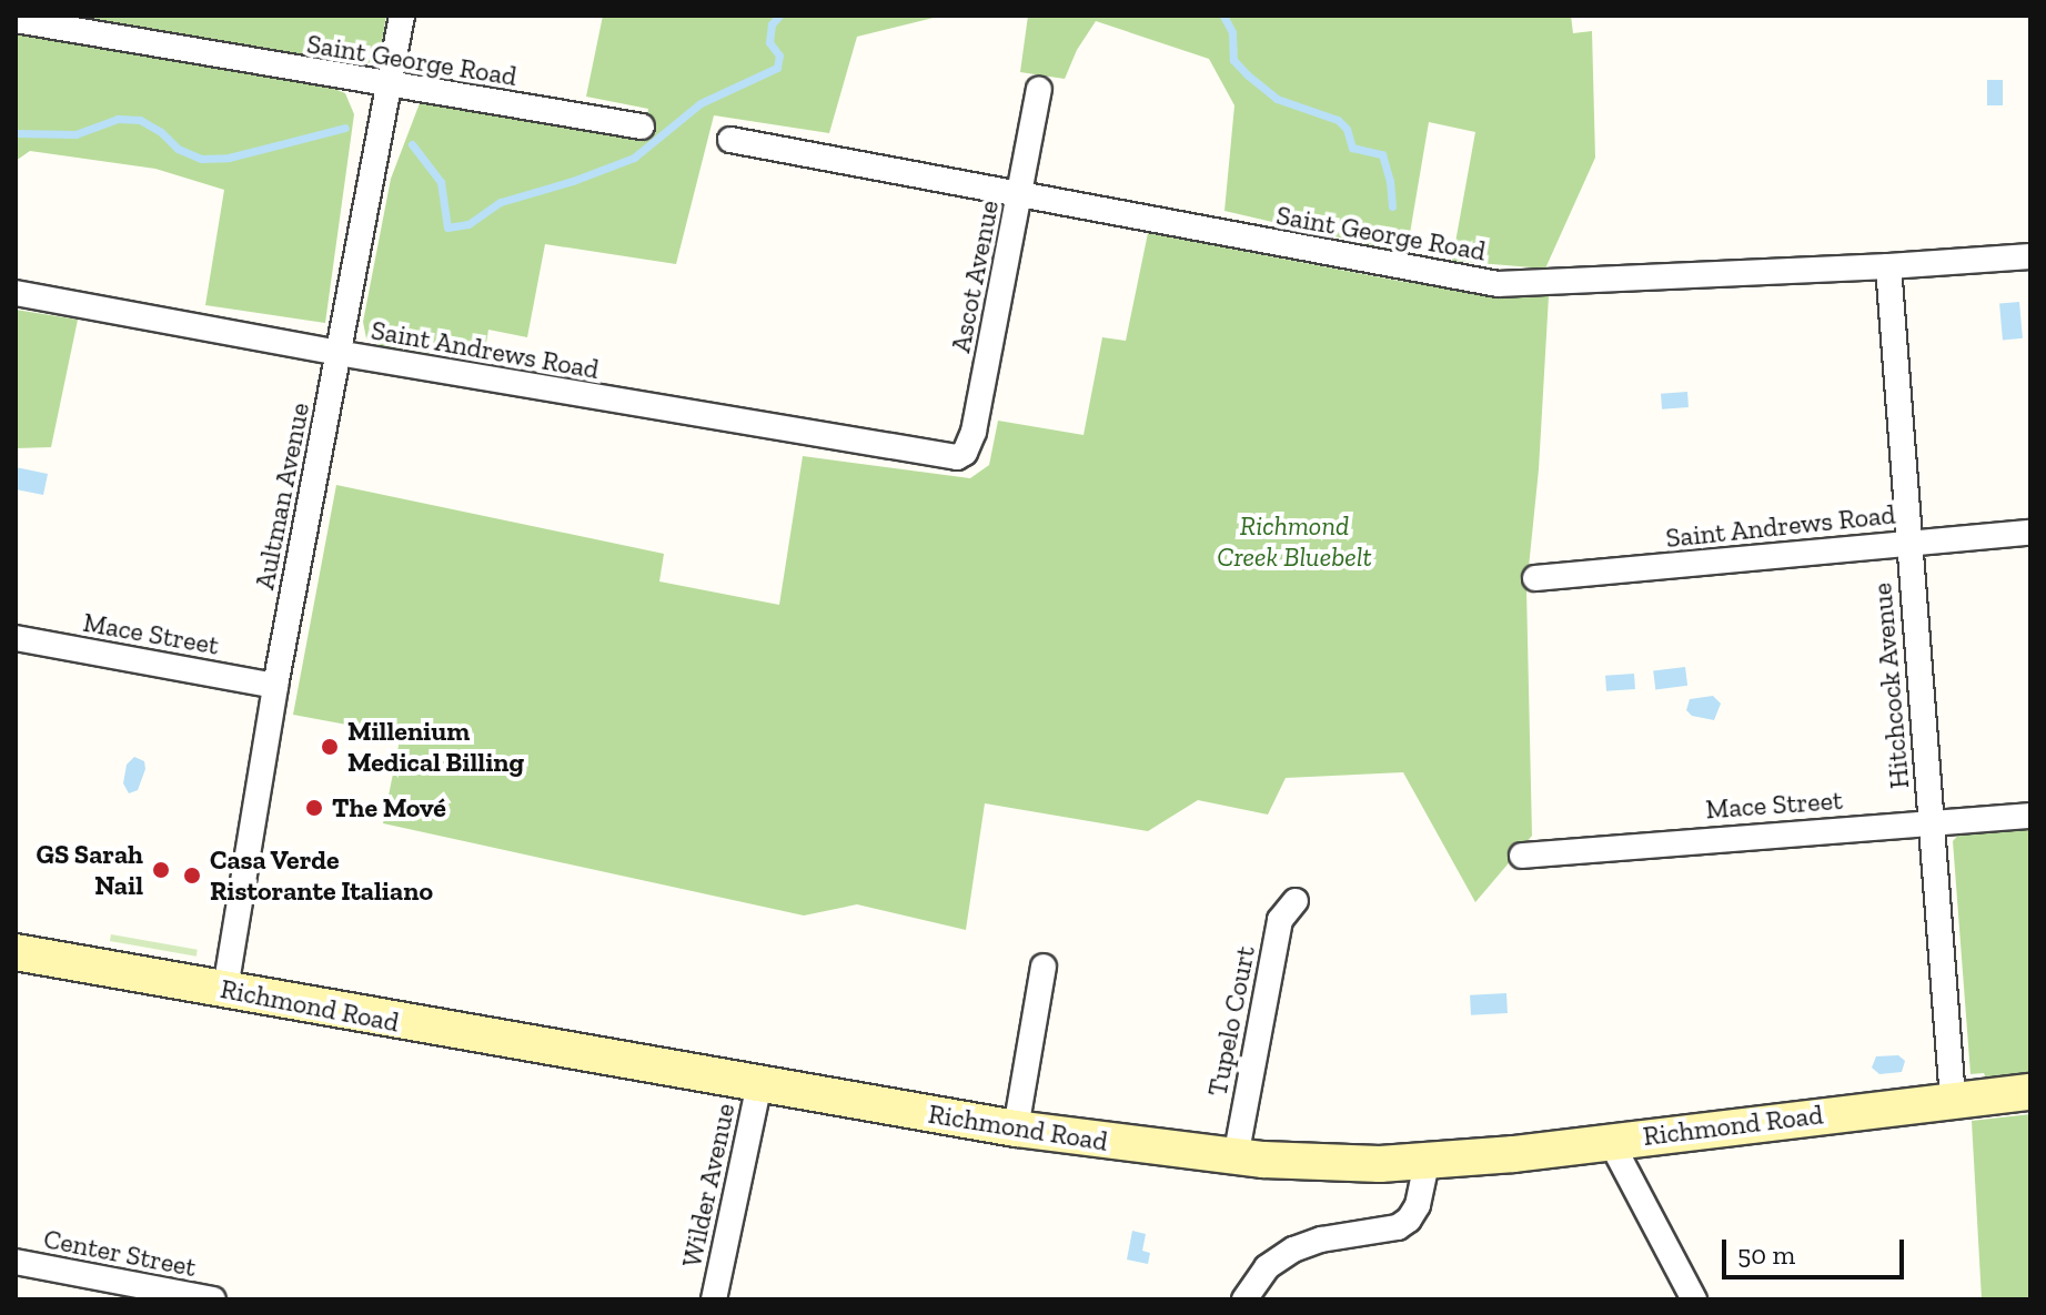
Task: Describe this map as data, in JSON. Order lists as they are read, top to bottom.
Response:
{
  "streets": {
    "street": [
      "Saint George Road",
      "Ascot Avenue",
      "Saint Andrews Road",
      "Aultman Avenue",
      "Mace Street",
      "Hitchcock Avenue",
      "Richmond Road",
      "Tupelo Court",
      "Wilder Avenue",
      "Center Street"
    ]
  },
  "crossings": [
    ["Saint George Road", "Ascot Avenue"],
    ["Saint George Road", "Aultman Avenue"],
    ["Saint George Road", "Hitchcock Avenue"],
    ["Ascot Avenue", "Saint Andrews Road"],
    ["Saint Andrews Road", "Aultman Avenue"],
    ["Saint Andrews Road", "Hitchcock Avenue"],
    ["Aultman Avenue", "Mace Street"],
    ["Aultman Avenue", "Richmond Road"],
    ["Mace Street", "Hitchcock Avenue"],
    ["Hitchcock Avenue", "Richmond Road"],
    ["Richmond Road", "Tupelo Court"],
    ["Richmond Road", "Wilder Avenue"]
  ],
  "parks": ["Richmond Creek Bluebelt"],
  "places": [
    "Millenium Medical Billing",
    "The Mové",
    "GS Sarah Nail",
    "Casa Verde Ristorante Italiano"
  ],
  "scale_bar": "50 m"
}
